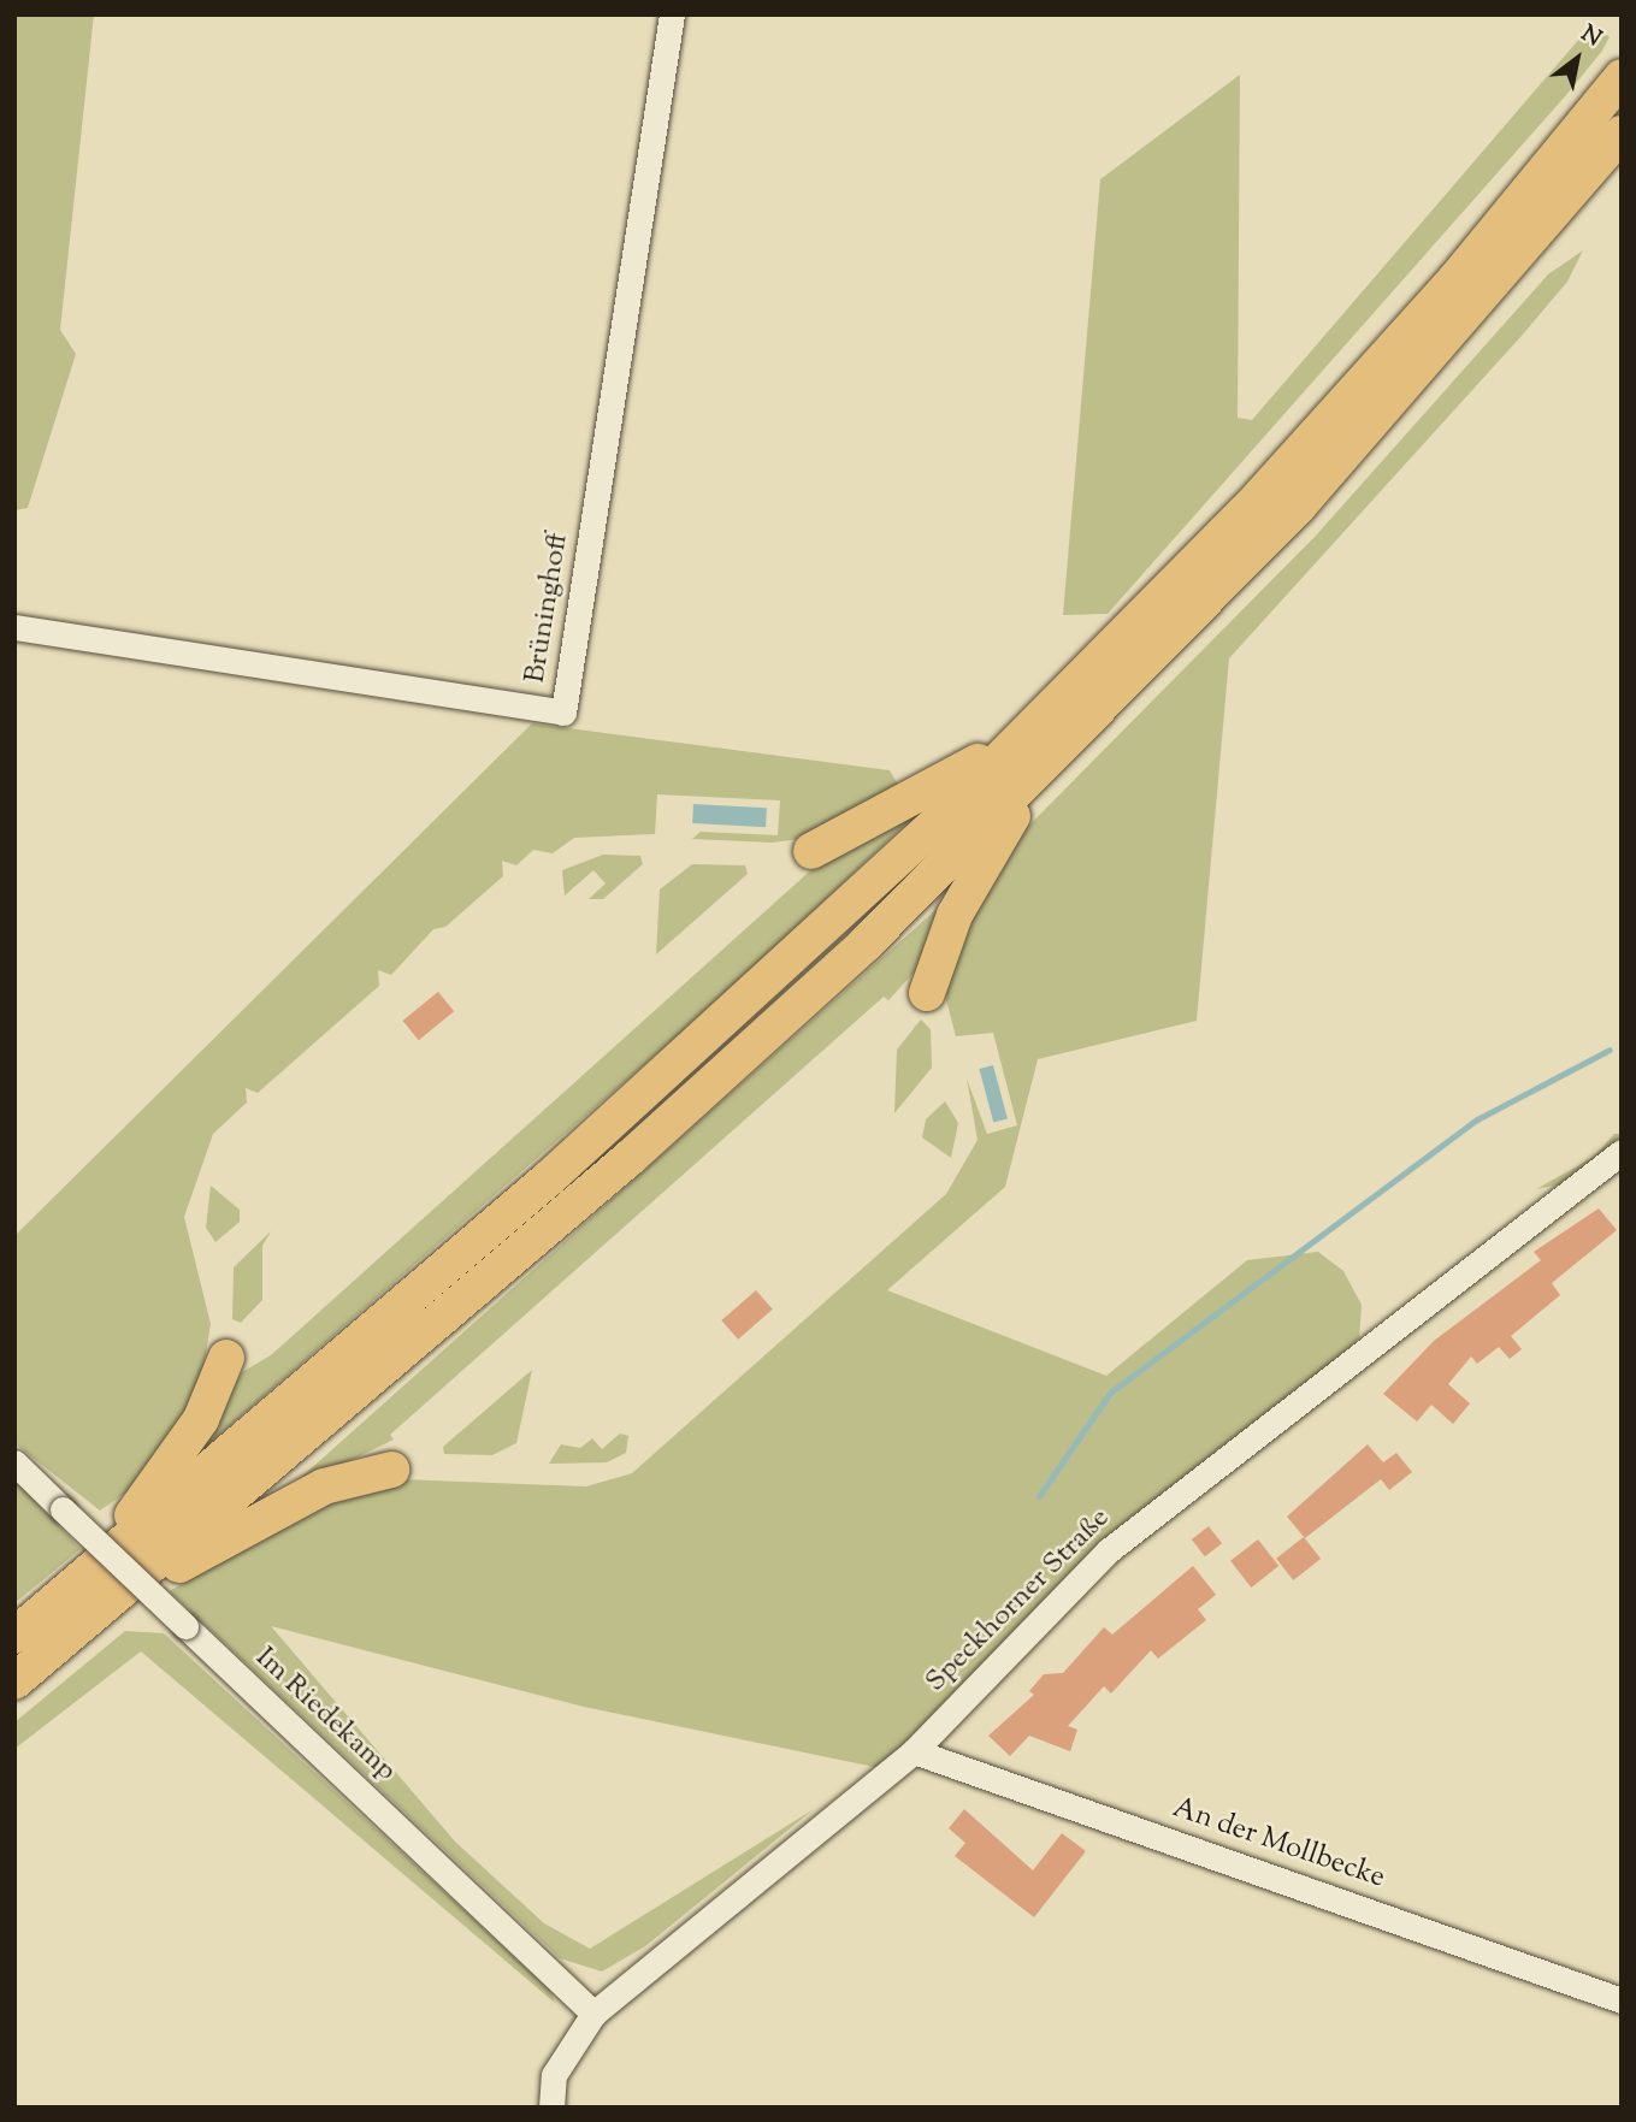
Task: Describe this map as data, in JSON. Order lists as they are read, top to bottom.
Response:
{
  "streets": {
    "street": [
      "Brüninghoff",
      "Speckhorner Straße",
      "Im Riedekamp",
      "An der Mollbecke"
    ]
  },
  "crossings": [
    ["Speckhorner Straße", "Im Riedekamp"],
    ["Speckhorner Straße", "An der Mollbecke"]
  ],
  "north": "top right"
}
